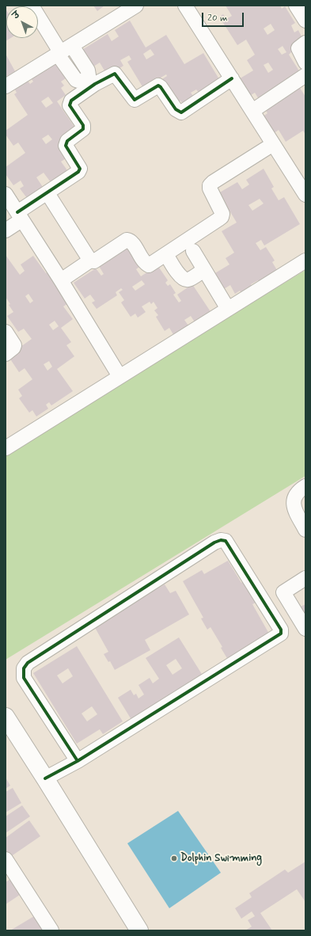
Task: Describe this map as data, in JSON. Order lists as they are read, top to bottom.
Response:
{
  "places": ["Dolphin Swimming"],
  "scale_bar": "20 m",
  "north": "top left"
}
